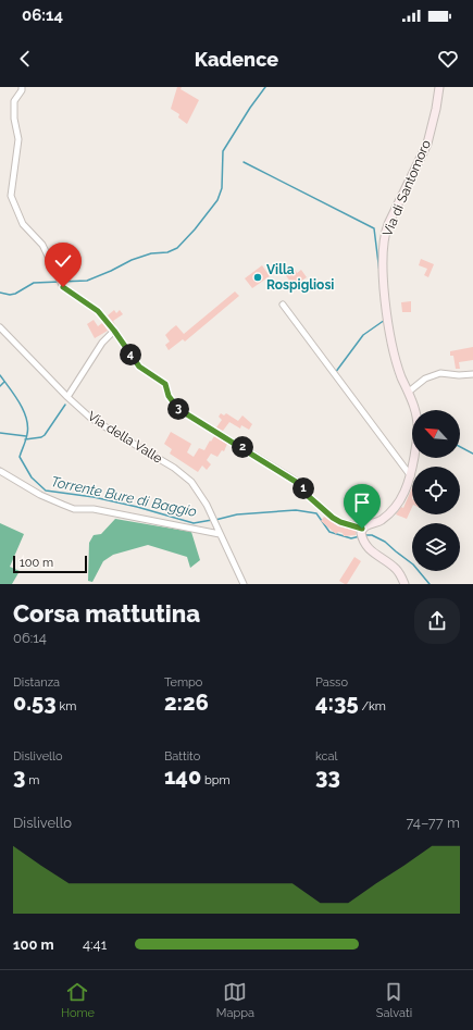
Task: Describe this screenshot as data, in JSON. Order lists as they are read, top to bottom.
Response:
{
  "streets": {
    "main road": ["Via di Santomoro"],
    "street": ["Via della Valle"]
  },
  "water": ["Torrente Bure di Baggio"],
  "places": ["Villa Rospigliosi"],
  "scale_bar": "100 m",
  "north": "top left",
  "page": {
    "status": "06:14",
    "header": "Kadence",
    "pins": [
      "4",
      "3",
      "2",
      "1"
    ],
    "scale": "100 m",
    "heading": ["Corsa mattutina", "06:14"],
    "stats": [
      ["Distanza", "0.53 km"],
      ["Tempo", "2:26"],
      ["Passo", "4:35 /km"],
      ["Dislivello", "3 m"],
      ["Battito", "140 bpm"],
      ["kcal", "33"]
    ],
    "chart": ["Dislivello", "74–77 m"],
    "list": [
      {
        "name": "100 m",
        "note": "4:41"
      }
    ],
    "tabs": ["Home", "Mappa", "Salvati"]
  }
}
